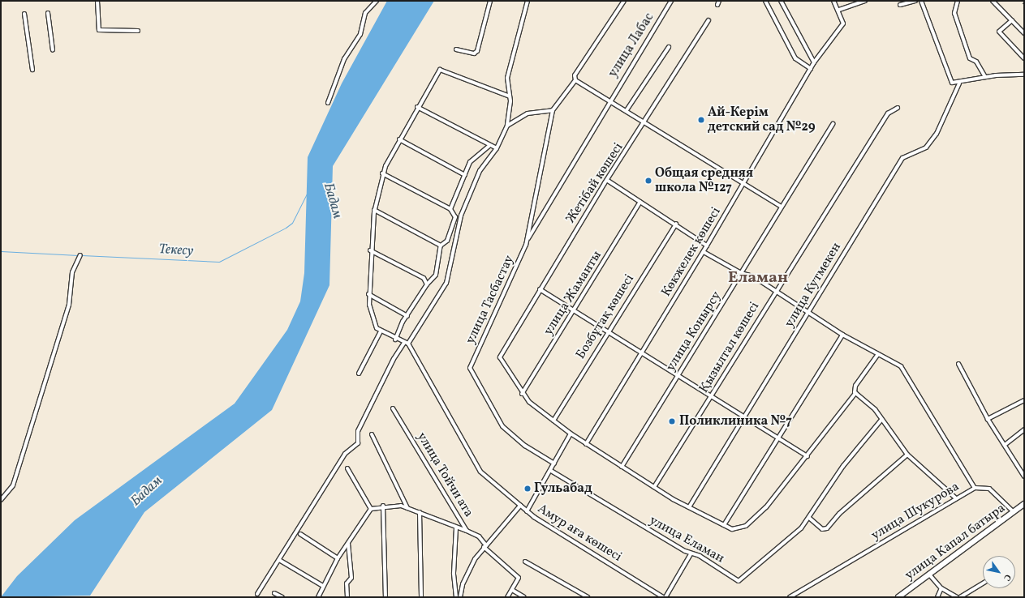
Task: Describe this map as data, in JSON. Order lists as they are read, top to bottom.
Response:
{
  "streets": {
    "main road": ["улица Капал батыра"],
    "street": [
      "улица Лабас",
      "Жетібай көшесі",
      "Көкжелек көшесі",
      "улица Кутмекен",
      "улица Жаманты",
      "улица Тасбастау",
      "Бозбұтақ көшесі",
      "улица Конырсу",
      "Қызылтал көшесі",
      "улица Тойчи ата",
      "улица Шукурова",
      "Амур аға көшесі",
      "улица Еламан"
    ]
  },
  "crossings": [
    ["улица Лабас", "улица Тасбастау"],
    ["Жетібай көшесі", "улица Жаманты"],
    ["Көкжелек көшесі", "улица Шукурова"],
    ["улица Кутмекен", "улица Шукурова"],
    ["улица Конырсу", "улица Шукурова"],
    ["Қызылтал көшесі", "улица Шукурова"]
  ],
  "districts": ["Еламан"],
  "water": ["Бадам", "Текесу"],
  "places": [
    "Ай-Керім детский сад №29",
    "Общая средняя школа №127",
    "Поликлиника №7",
    "Гульабад"
  ],
  "north": "bottom right"
}
